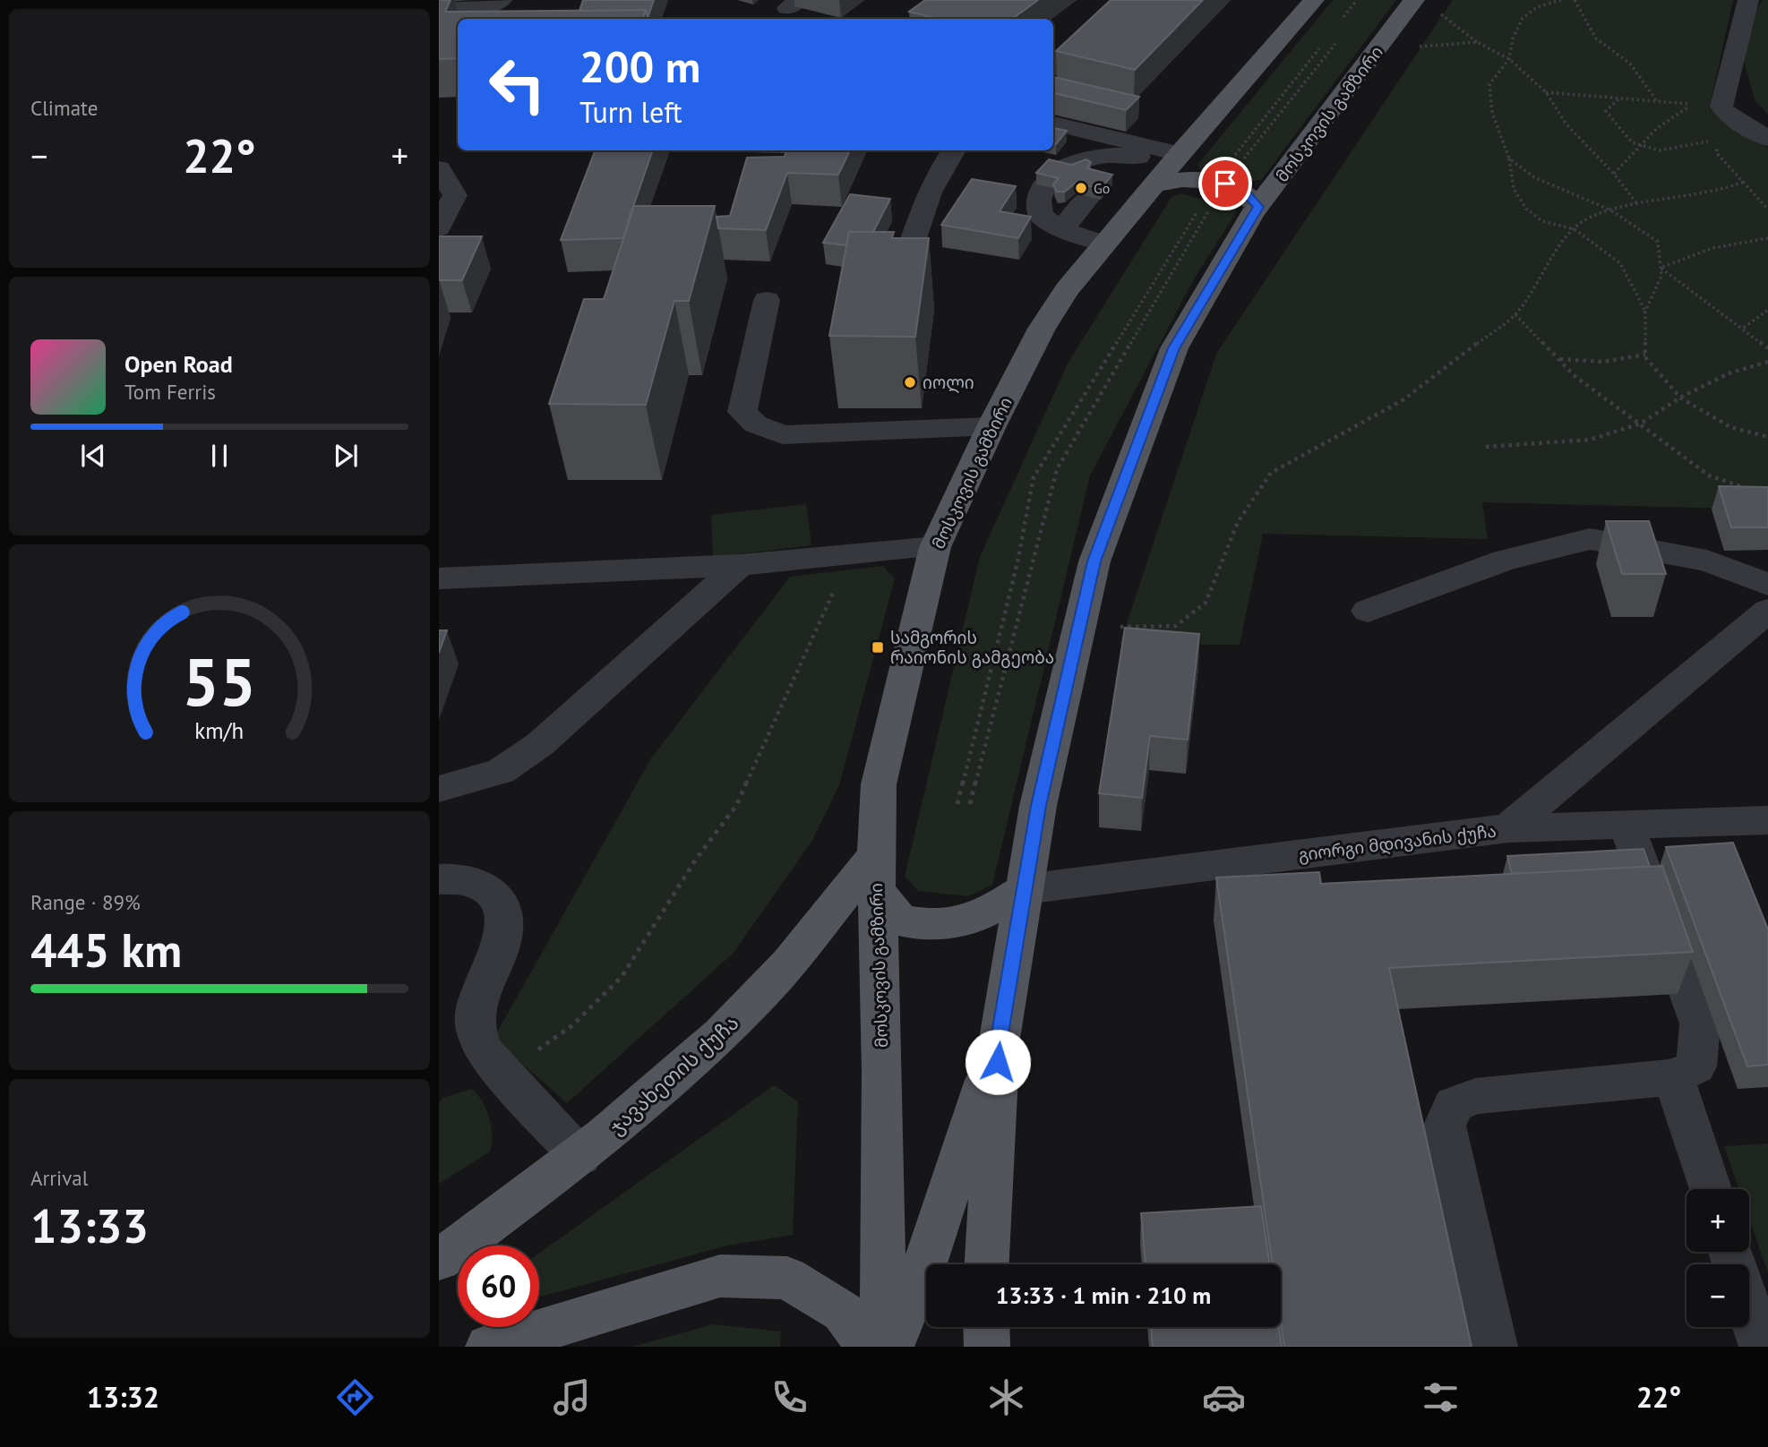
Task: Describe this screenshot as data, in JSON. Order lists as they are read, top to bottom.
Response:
{
  "streets": {
    "main road": ["მოსკოვის გამზირი", "ჯავახეთის ქუჩა"],
    "street": ["გიორგი მდივანის ქუჩა"]
  },
  "crossings": [
    ["მოსკოვის გამზირი", "გიორგი მდივანის ქუჩა"],
    ["მოსკოვის გამზირი", "ჯავახეთის ქუჩა"]
  ],
  "places": {
    "other": ["Go", "იოლი"],
    "transit": ["სამგორის რაიონის გამგეობა"]
  },
  "page": {
    "tile": [
      "Climate",
      ["Range · 89%", "445 km"],
      ["Arrival", "13:33"]
    ],
    "turn": ["200 m", "Turn left"],
    "heat": ["−", "22°", "+"],
    "song": ["Open Road", "Tom Ferris"],
    "map_buttons": ["+", "−"],
    "limit": "60",
    "trip": "13:33 · 1 min · 210 m",
    "tabs": ["13:32", "22°"],
    "gauge": ["55", "km/h"]
  }
}
